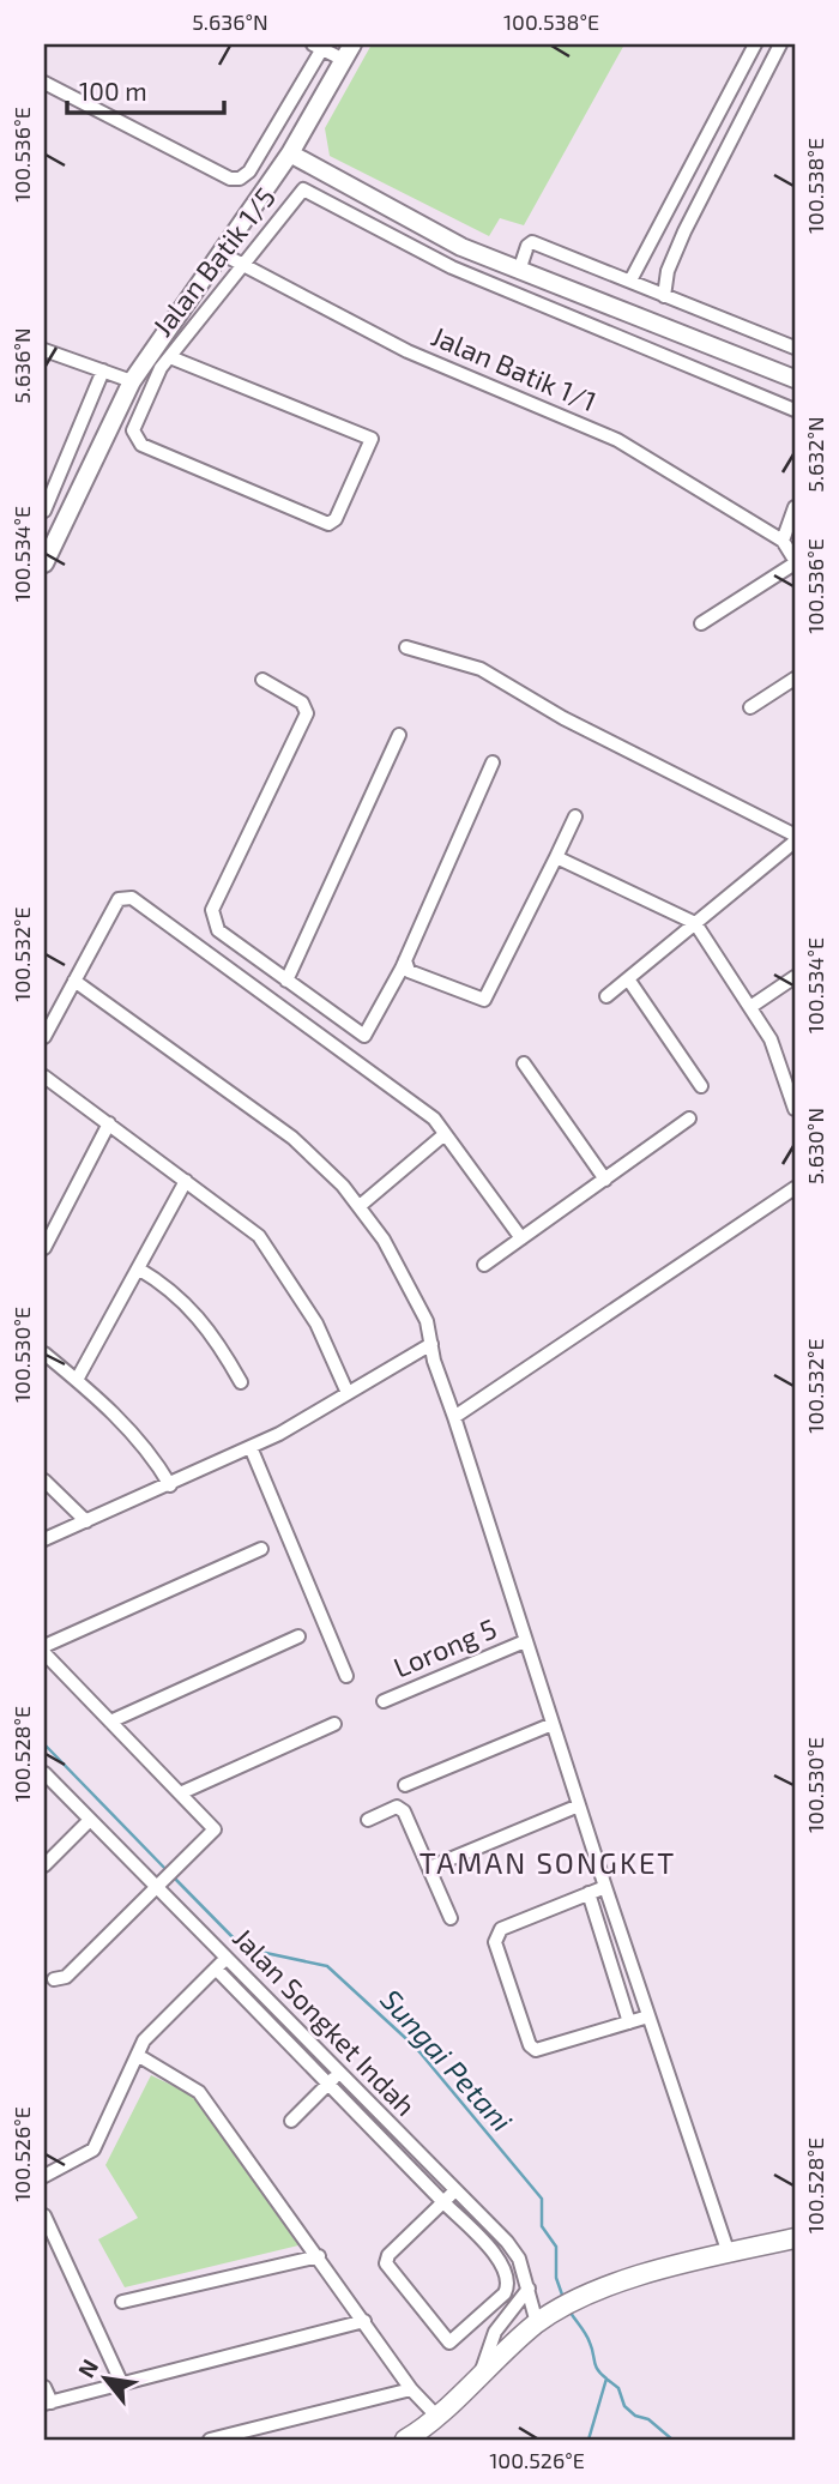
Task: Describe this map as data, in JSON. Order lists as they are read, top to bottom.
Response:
{
  "streets": {
    "street": [
      "Jalan Batik 1/5",
      "Jalan Batik 1/1",
      "Lorong 5",
      "Jalan Songket Indah"
    ]
  },
  "crossings": [
    ["Jalan Batik 1/5", "Jalan Batik 1/1"]
  ],
  "districts": ["TAMAN SONGKET"],
  "water": ["Sungai Petani"],
  "scale_bar": "100 m",
  "north": "top left",
  "coordinates": [
    "5.636°N",
    "100.538°E",
    "100.536°E",
    "5.632°N",
    "100.534°E",
    "100.532°E",
    "5.630°N",
    "100.530°E",
    "100.528°E",
    "100.526°E"
  ]
}
